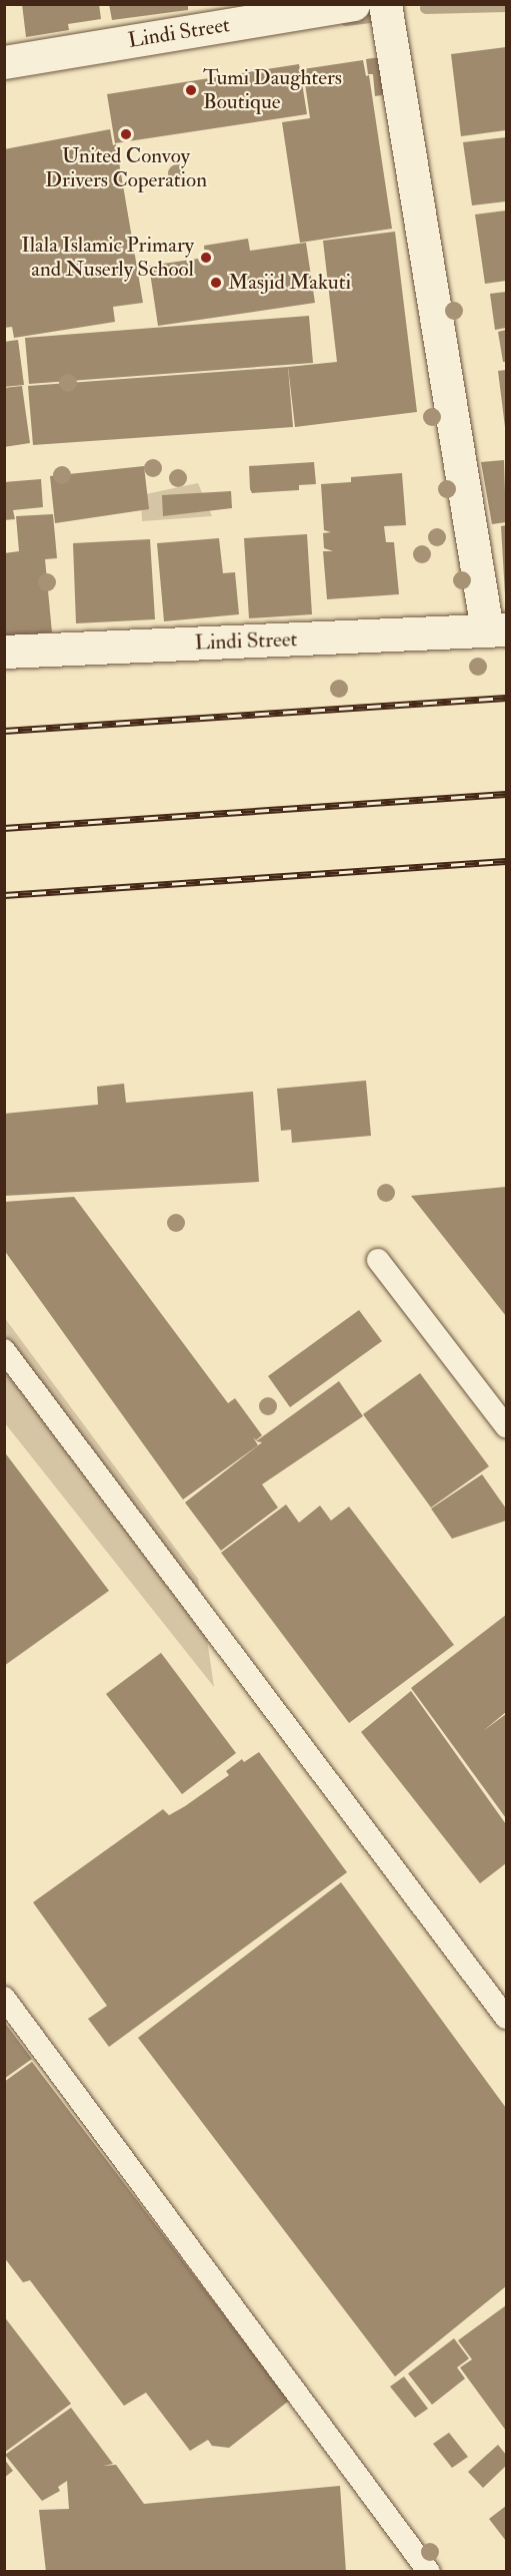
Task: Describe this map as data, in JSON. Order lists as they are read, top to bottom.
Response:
{
  "streets": {
    "street": ["Lindi Street"]
  },
  "places": [
    "Tumi Daughters Boutique",
    "United Convoy Drivers Coperation",
    "Ilala Islamic Primary and Nuserly School",
    "Masjid Makuti"
  ]
}
